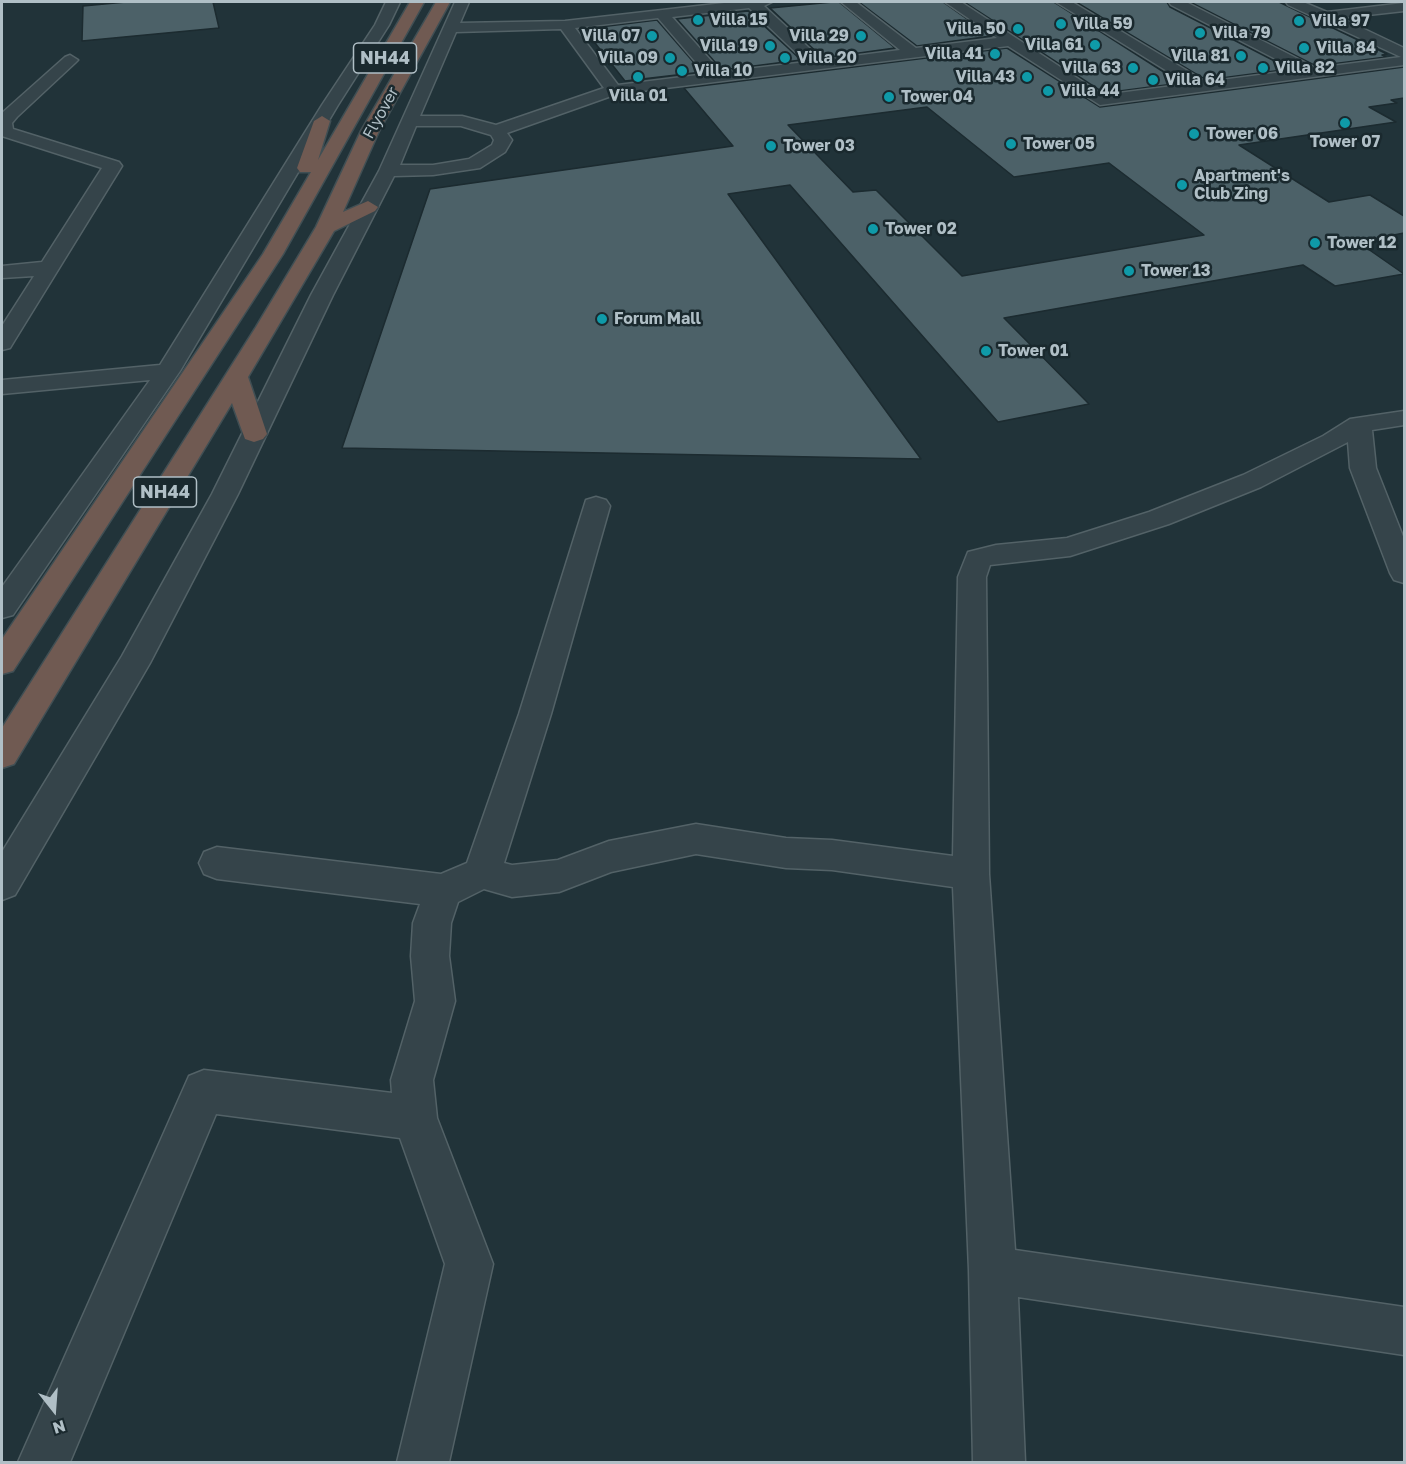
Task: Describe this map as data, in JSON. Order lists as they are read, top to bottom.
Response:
{
  "streets": {
    "highway": ["NH44", "Flyover"]
  },
  "crossings": [
    ["NH44", "Flyover"]
  ],
  "places": [
    "Villa 15",
    "Villa 97",
    "Villa 59",
    "Villa 50",
    "Villa 79",
    "Villa 07",
    "Villa 29",
    "Villa 61",
    "Villa 19",
    "Villa 84",
    "Villa 41",
    "Villa 81",
    "Villa 09",
    "Villa 20",
    "Villa 63",
    "Villa 82",
    "Villa 10",
    "Villa 01",
    "Villa 43",
    "Villa 64",
    "Villa 44",
    "Tower 04",
    "Tower 07",
    "Tower 06",
    "Tower 05",
    "Tower 03",
    "Apartment's Club Zing",
    "Tower 02",
    "Tower 12",
    "Tower 13",
    "Forum Mall",
    "Tower 01"
  ],
  "north": "bottom"
}
